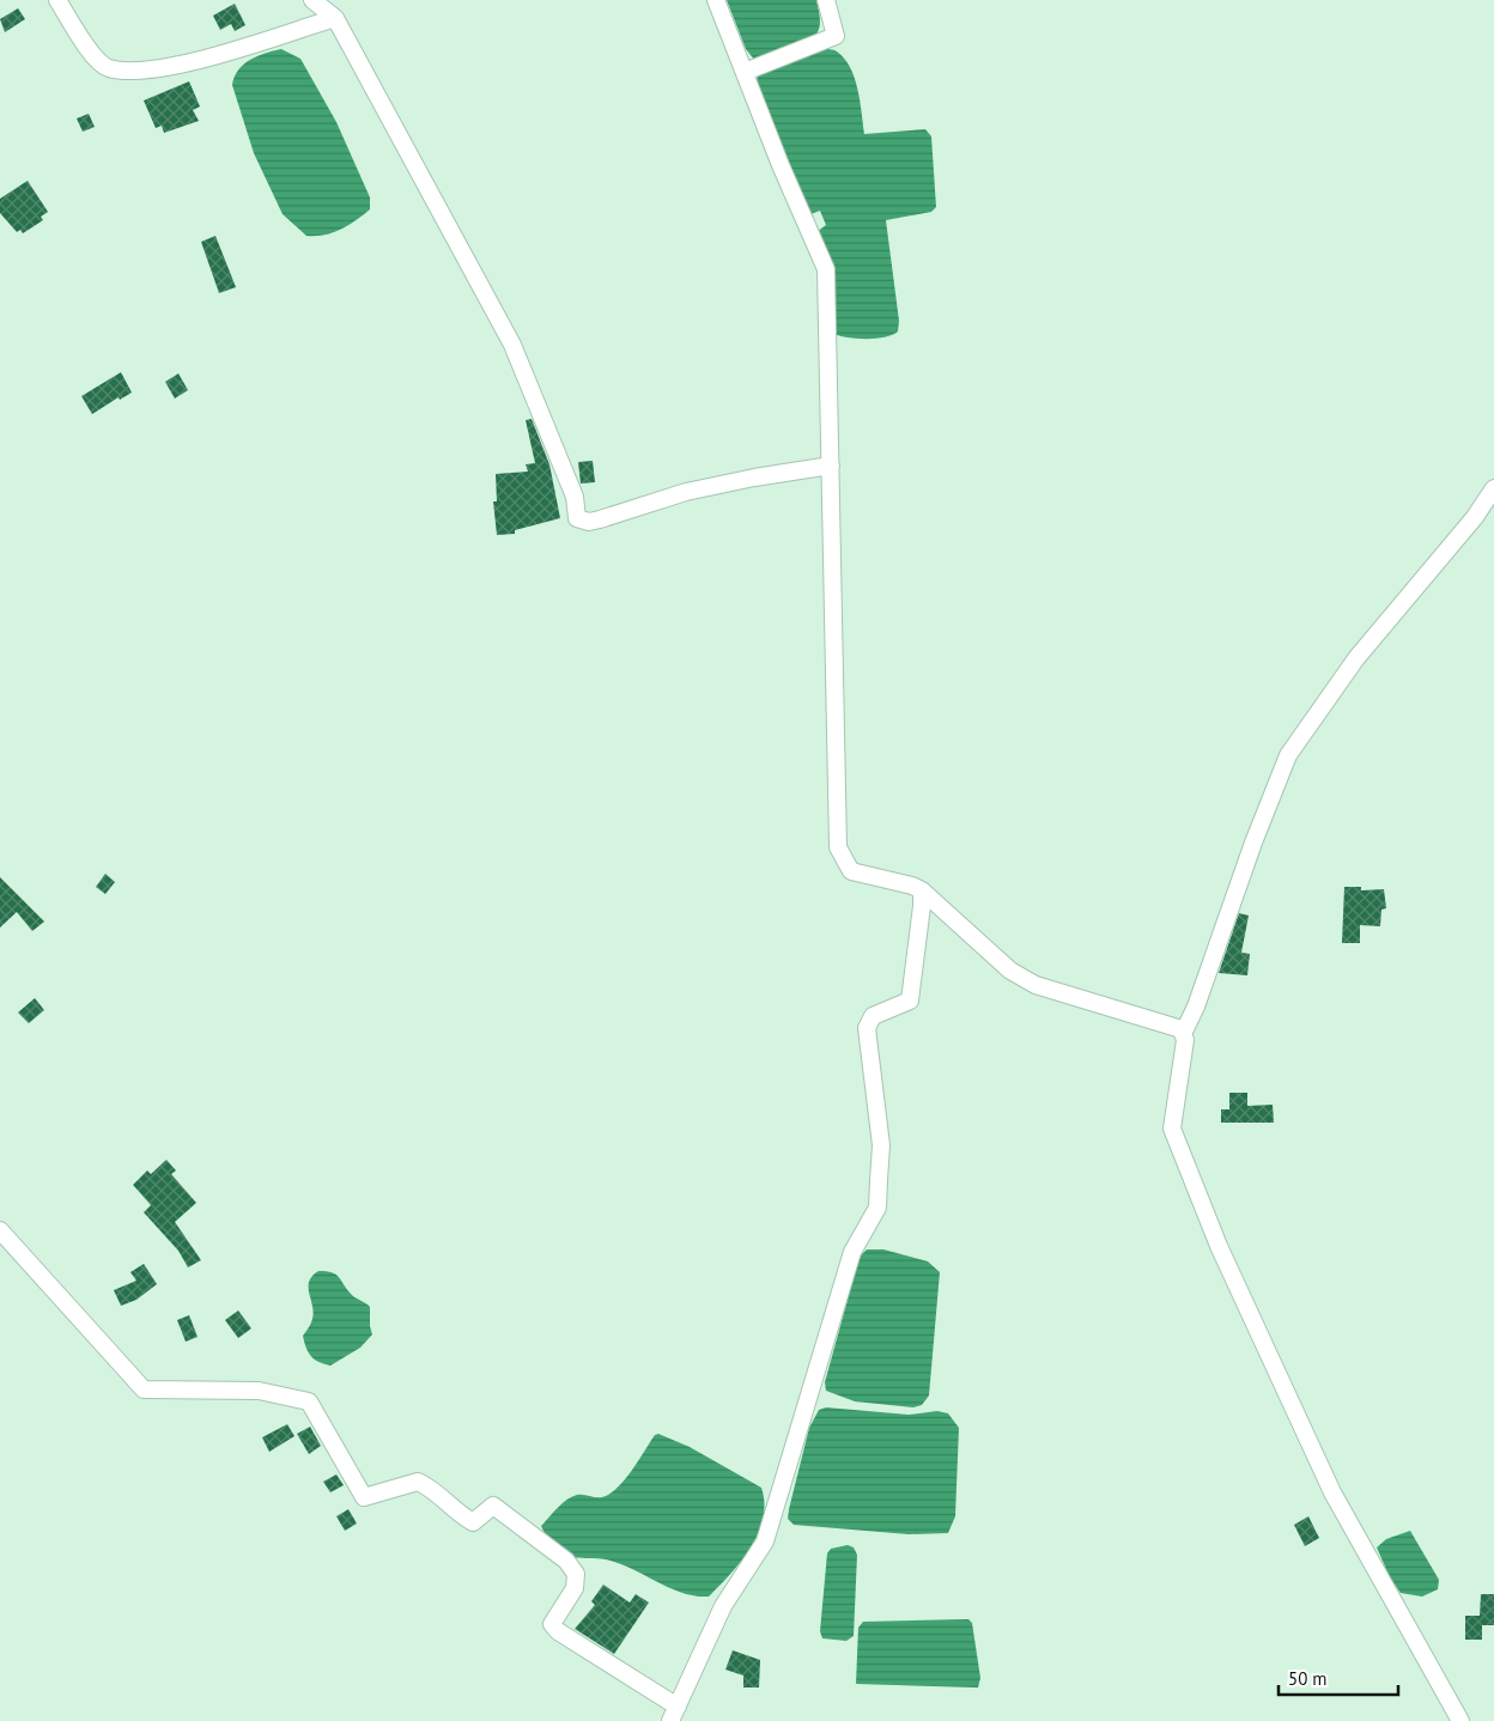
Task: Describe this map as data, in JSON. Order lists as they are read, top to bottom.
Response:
{
  "scale_bar": "50 m"
}
